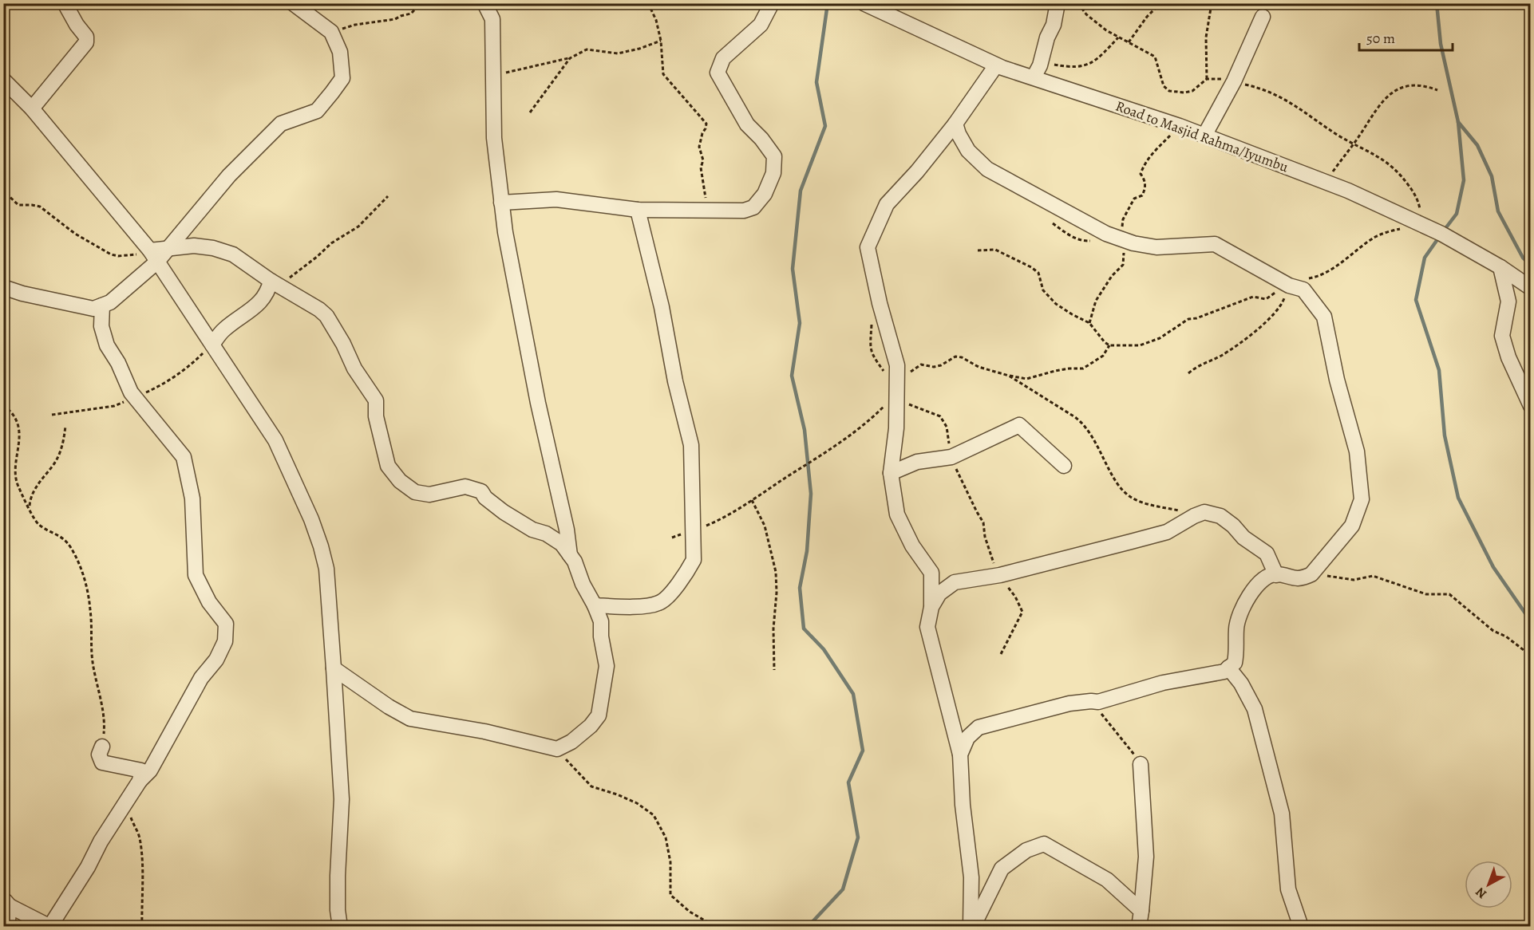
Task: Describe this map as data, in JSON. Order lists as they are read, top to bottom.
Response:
{
  "streets": {
    "street": ["Road to Masjid Rahma/Iyumbu"]
  },
  "scale_bar": "50 m",
  "north": "bottom left"
}
